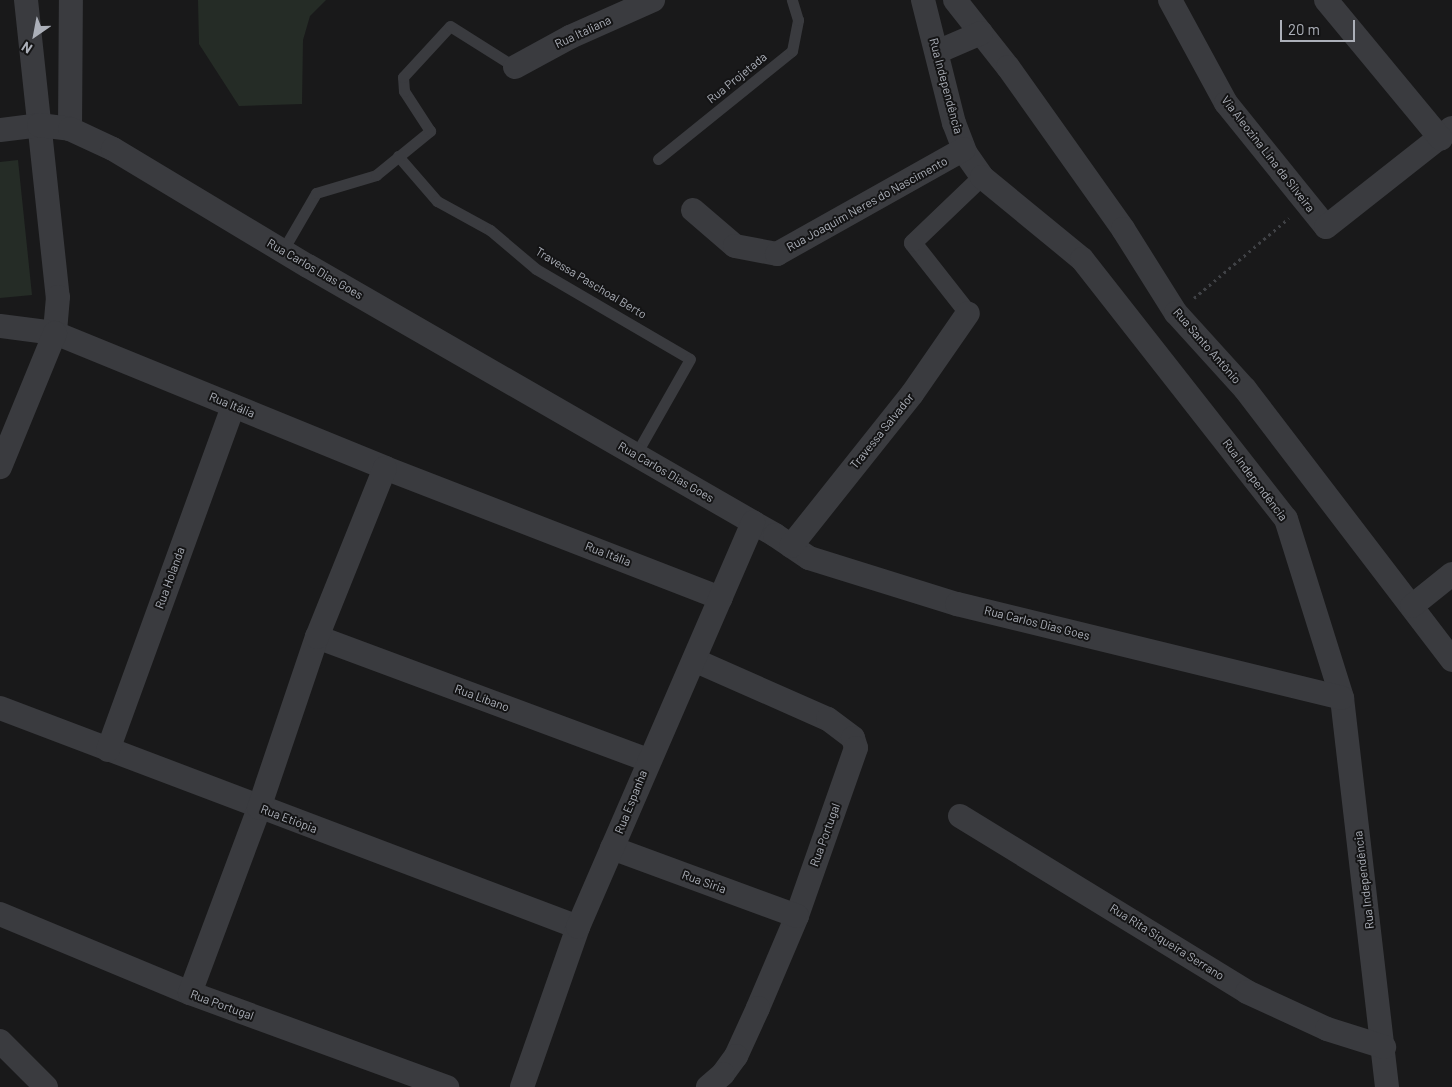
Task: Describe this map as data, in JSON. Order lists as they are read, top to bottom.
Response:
{
  "streets": {
    "street": [
      "Rua Italiana",
      "Rua Independência",
      "Via Aleozina Lina da Silveira",
      "Rua Joaquim Neres do Nascimento",
      "Rua Carlos Dias Goes",
      "Rua Santo Antônio",
      "Rua Itália",
      "Travessa Salvador",
      "Rua Holanda",
      "Rua Líbano",
      "Rua Espanha",
      "Rua Etiópia",
      "Rua Portugal",
      "Rua Siria",
      "Rua Rita Siqueira Serrano"
    ],
    "lane": ["Rua Projetada", "Travessa Paschoal Berto"]
  },
  "crossings": [
    ["Rua Independência", "Rua Joaquim Neres do Nascimento"],
    ["Rua Independência", "Rua Carlos Dias Goes"],
    ["Rua Independência", "Rua Rita Siqueira Serrano"],
    ["Rua Carlos Dias Goes", "Travessa Paschoal Berto"],
    ["Rua Carlos Dias Goes", "Travessa Salvador"],
    ["Rua Carlos Dias Goes", "Rua Espanha"],
    ["Rua Itália", "Rua Holanda"],
    ["Rua Itália", "Rua Espanha"],
    ["Rua Holanda", "Rua Etiópia"],
    ["Rua Líbano", "Rua Espanha"],
    ["Rua Espanha", "Rua Etiópia"],
    ["Rua Espanha", "Rua Portugal"],
    ["Rua Espanha", "Rua Siria"],
    ["Rua Portugal", "Rua Siria"]
  ],
  "scale_bar": "20 m",
  "north": "bottom left"
}
